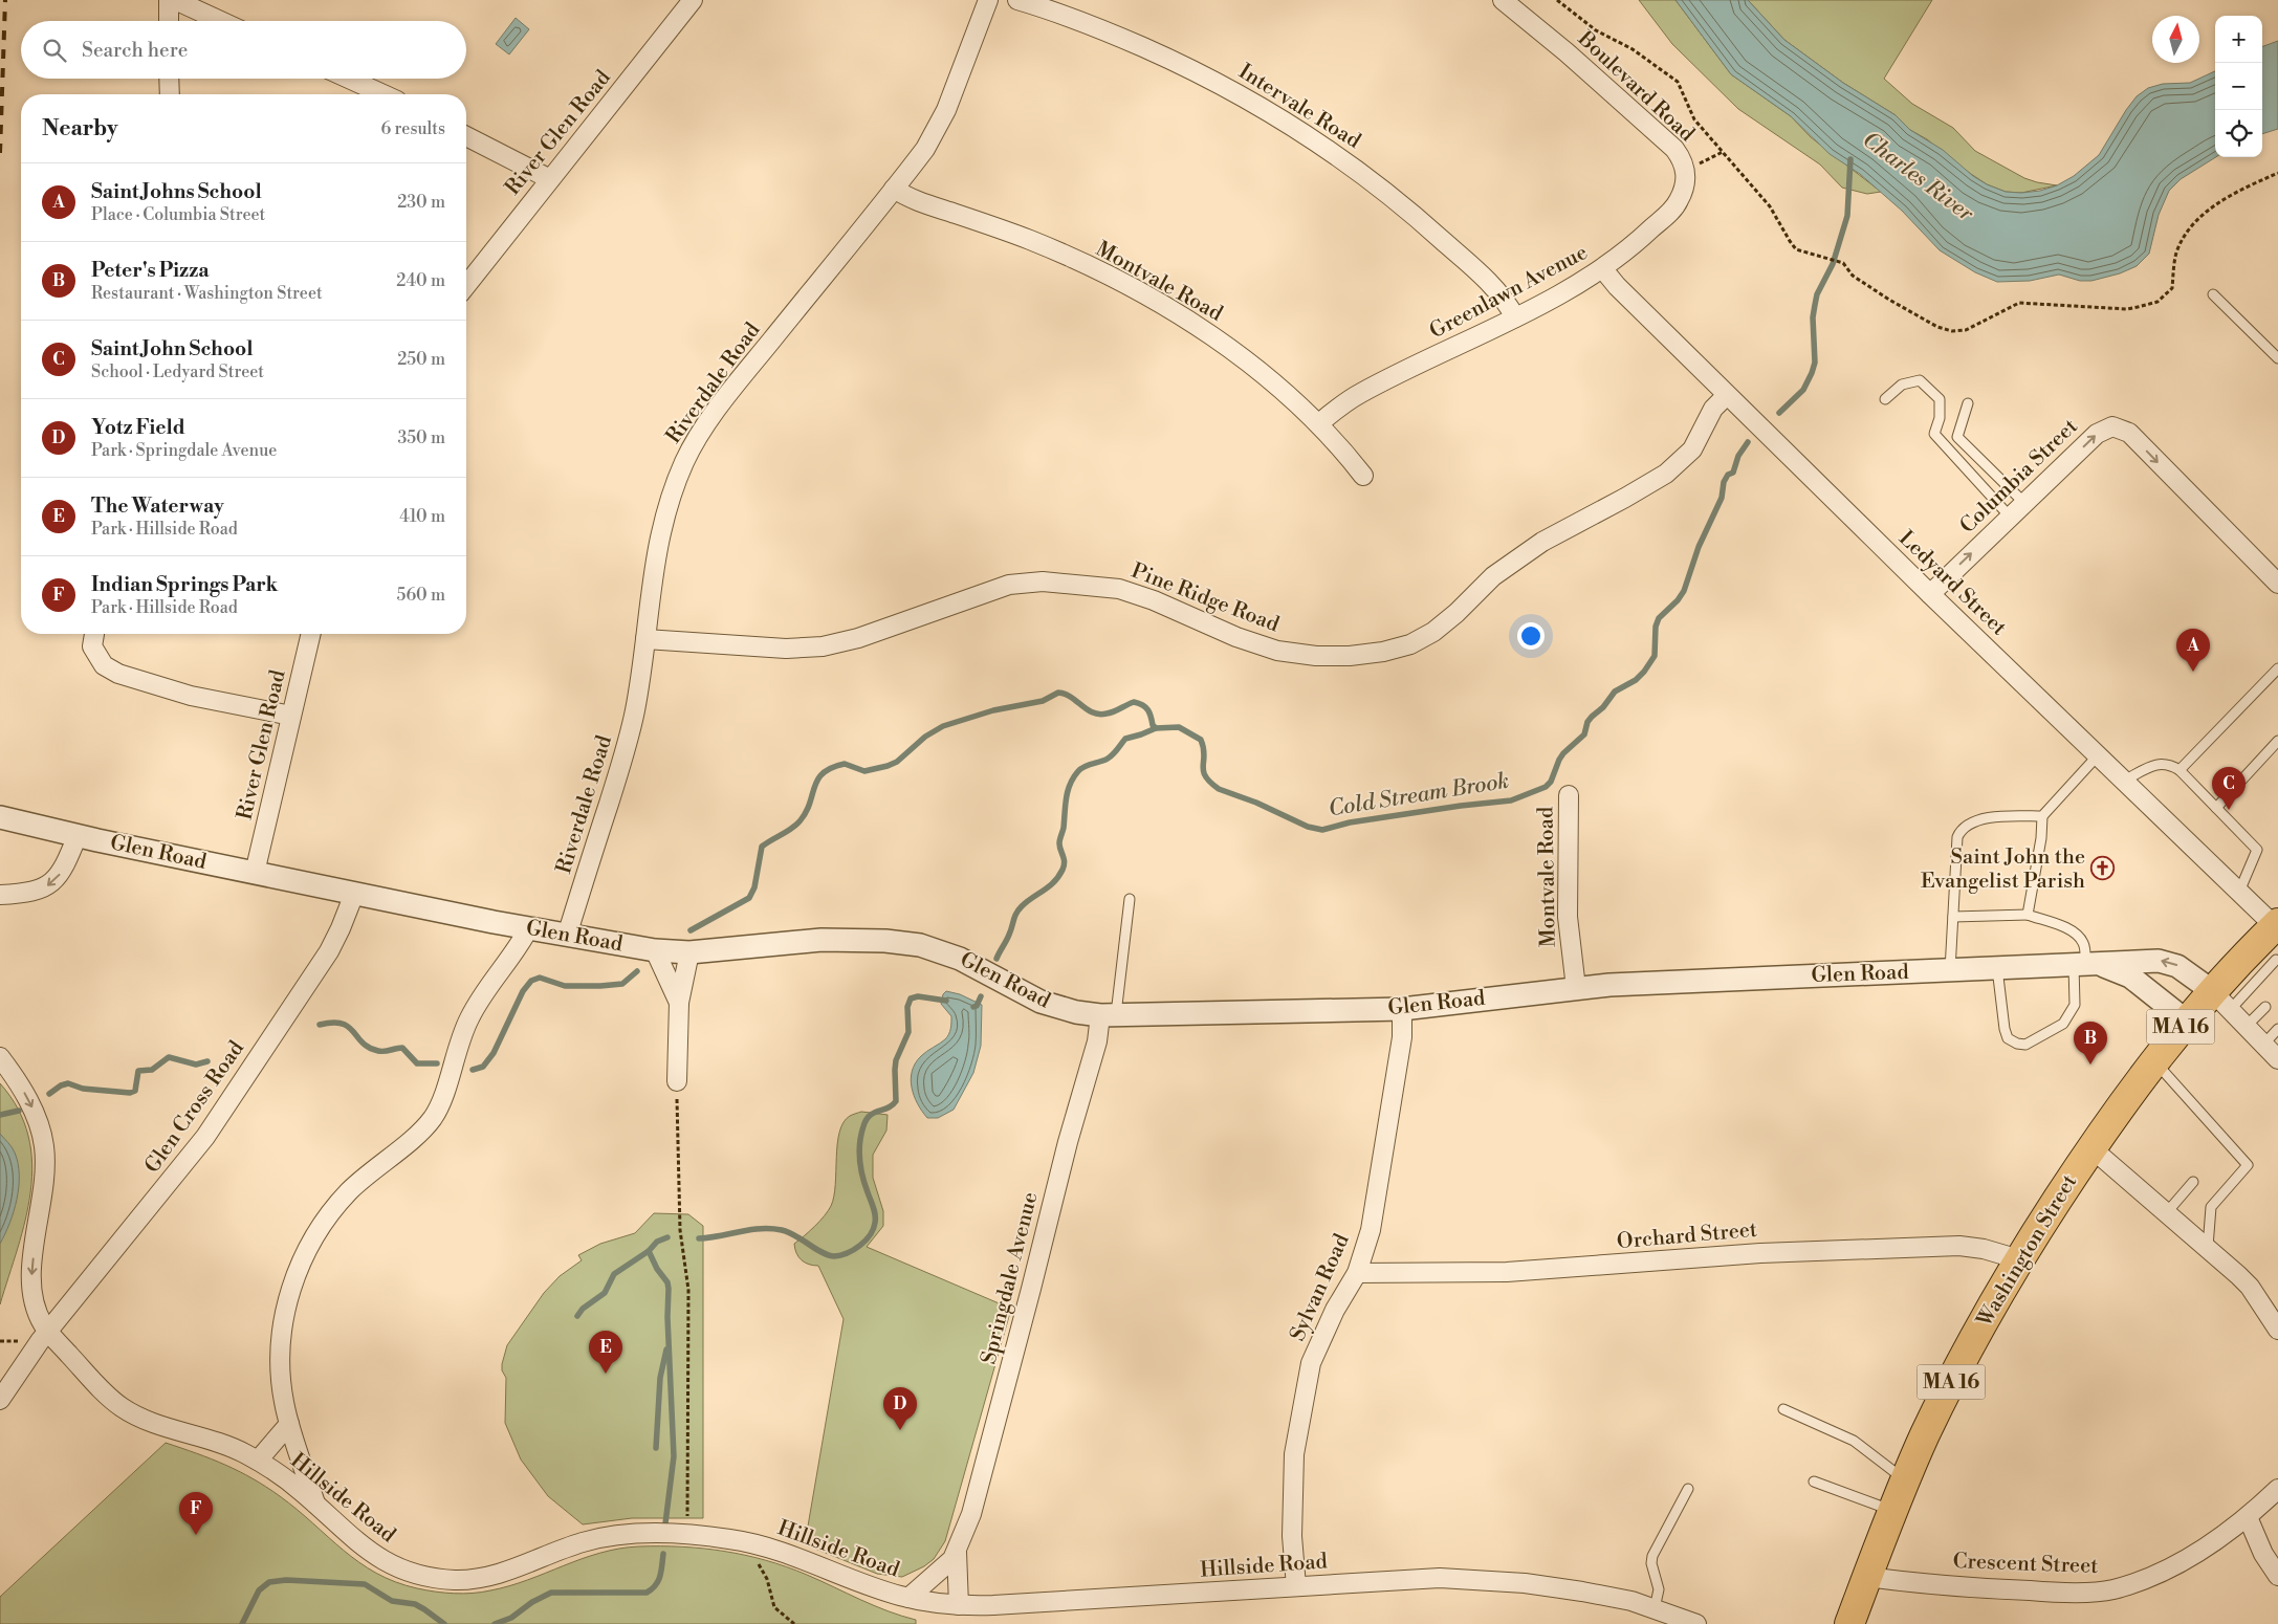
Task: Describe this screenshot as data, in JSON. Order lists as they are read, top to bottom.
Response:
{
  "streets": {
    "main road": ["MA 16", "Washington Street"],
    "street": [
      "Boulevard Road",
      "Intervale Road",
      "River Glen Road",
      "Montvale Road",
      "Greenlawn Avenue",
      "Riverdale Road",
      "Columbia Street",
      "Ledyard Street",
      "Pine Ridge Road",
      "Glen Road",
      "Glen Cross Road",
      "Orchard Street",
      "Springdale Avenue",
      "Sylvan Road",
      "Hillside Road",
      "Crescent Street"
    ]
  },
  "crossings": [
    ["Boulevard Road", "Greenlawn Avenue"],
    ["Intervale Road", "Greenlawn Avenue"],
    ["River Glen Road", "Glen Road"],
    ["Montvale Road", "Greenlawn Avenue"],
    ["Montvale Road", "Riverdale Road"],
    ["Montvale Road", "Glen Road"],
    ["Greenlawn Avenue", "Ledyard Street"],
    ["Riverdale Road", "Pine Ridge Road"],
    ["Riverdale Road", "Glen Road"],
    ["Columbia Street", "Ledyard Street"],
    ["Ledyard Street", "Pine Ridge Road"],
    ["Ledyard Street", "Washington Street"],
    ["Glen Road", "Glen Cross Road"],
    ["Glen Road", "Washington Street"],
    ["Glen Road", "Springdale Avenue"],
    ["Glen Road", "Sylvan Road"],
    ["Glen Cross Road", "Hillside Road"],
    ["Orchard Street", "Washington Street"],
    ["Orchard Street", "Sylvan Road"],
    ["Washington Street", "Crescent Street"],
    ["Springdale Avenue", "Hillside Road"],
    ["Sylvan Road", "Hillside Road"]
  ],
  "water": ["Charles River", "Cold Stream Brook"],
  "places": {
    "church": ["Saint John the Evangelist Parish"]
  },
  "north": "top",
  "page": {
    "map_buttons": ["+", "−"],
    "search": "Search here",
    "heading": ["Nearby", "6 results"],
    "list": [
      {
        "mark": "A",
        "name": "Saint Johns School",
        "note": "Place · Columbia Street",
        "value": "230 m"
      },
      {
        "mark": "B",
        "name": "Peter's Pizza",
        "note": "Restaurant · Washington Street",
        "value": "240 m"
      },
      {
        "mark": "C",
        "name": "Saint John School",
        "note": "School · Ledyard Street",
        "value": "250 m"
      },
      {
        "mark": "D",
        "name": "Yotz Field",
        "note": "Park · Springdale Avenue",
        "value": "350 m"
      },
      {
        "mark": "E",
        "name": "The Waterway",
        "note": "Park · Hillside Road",
        "value": "410 m"
      },
      {
        "mark": "F",
        "name": "Indian Springs Park",
        "note": "Park · Hillside Road",
        "value": "560 m"
      }
    ],
    "pins": [
      "A",
      "C",
      "B",
      "E",
      "D",
      "F"
    ]
  }
}
